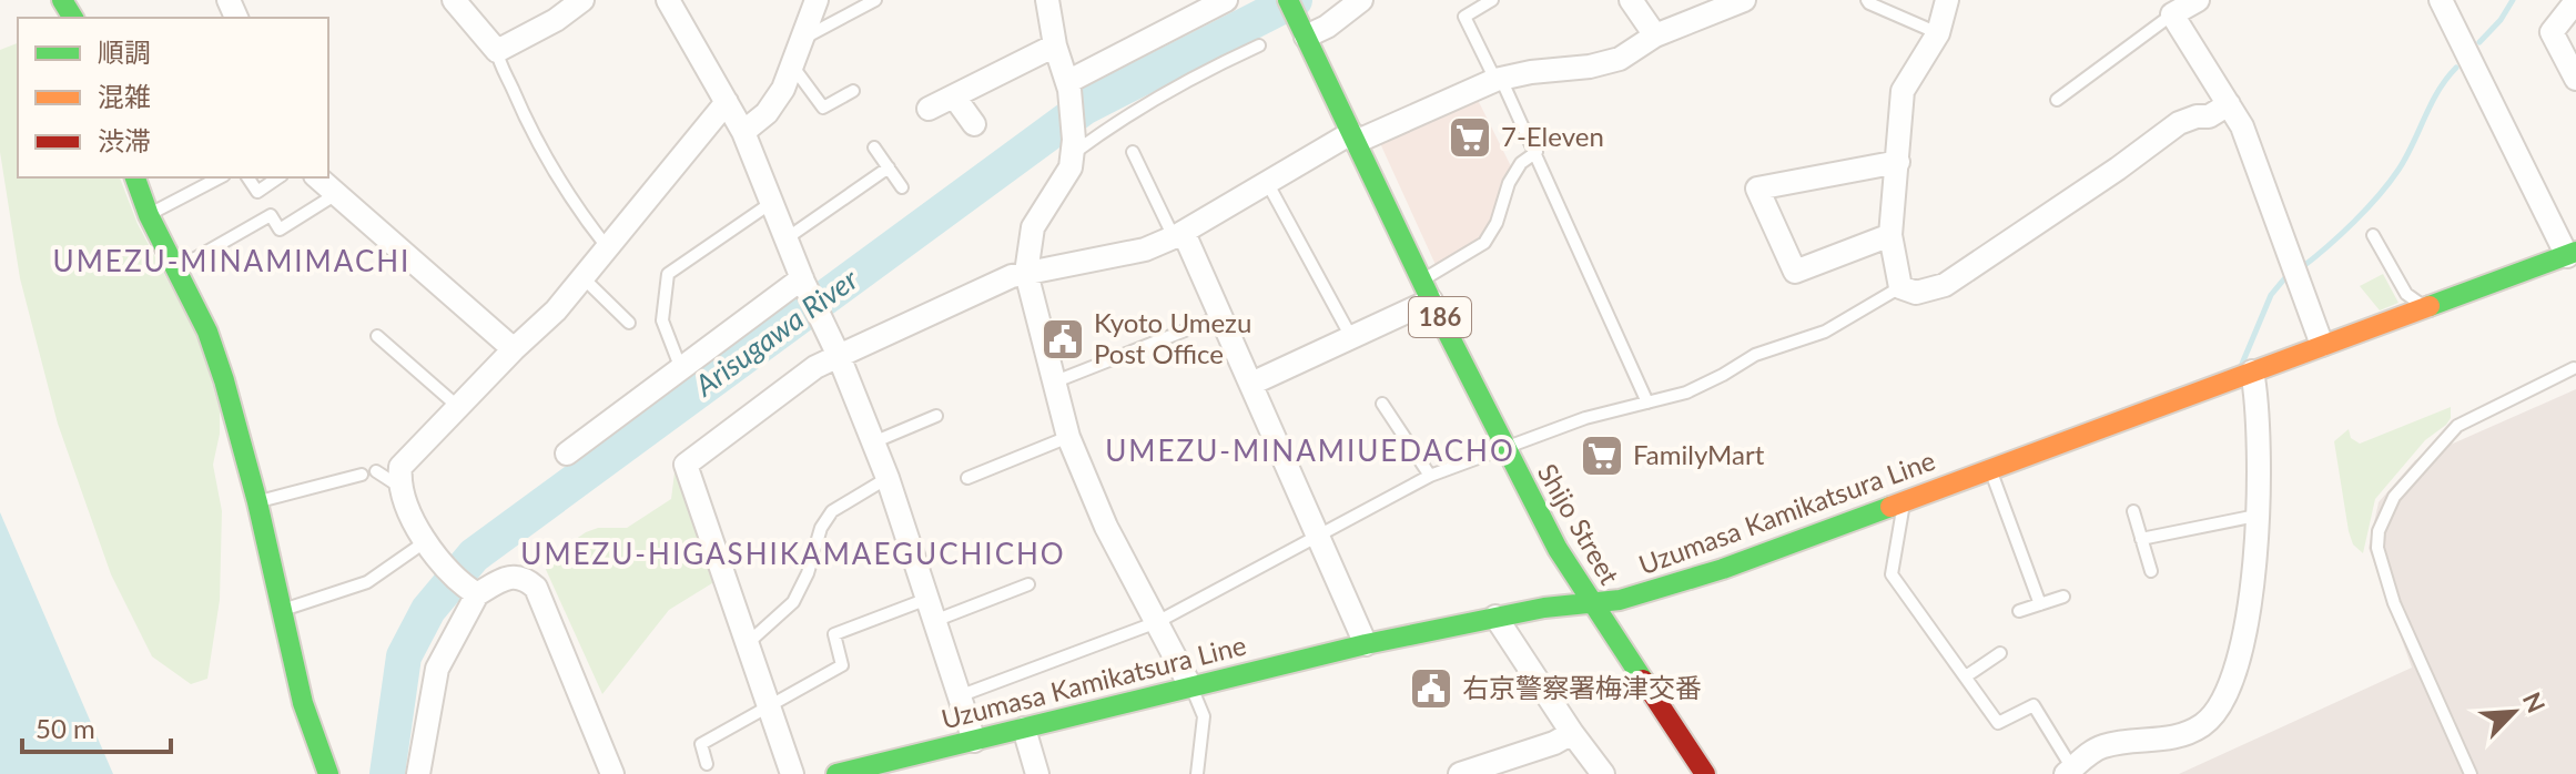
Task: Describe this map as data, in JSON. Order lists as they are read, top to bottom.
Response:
{
  "streets": {
    "main road": ["186", "Uzumasa Kamikatsura Line", "Shijo Street"]
  },
  "crossings": [
    ["Uzumasa Kamikatsura Line", "Shijo Street"]
  ],
  "districts": ["UMEZU-MINAMIMACHI", "UMEZU-MINAMIUEDACHO", "UMEZU-HIGASHIKAMAEGUCHICHO"],
  "water": ["Arisugawa River"],
  "places": {
    "supermarket": ["7-Eleven", "FamilyMart"],
    "public building": ["Kyoto Umezu Post Office", "右京警察署梅津交番"]
  },
  "legend": ["順調", "混雑", "渋滞"],
  "scale_bar": "50 m",
  "north": "top right"
}
